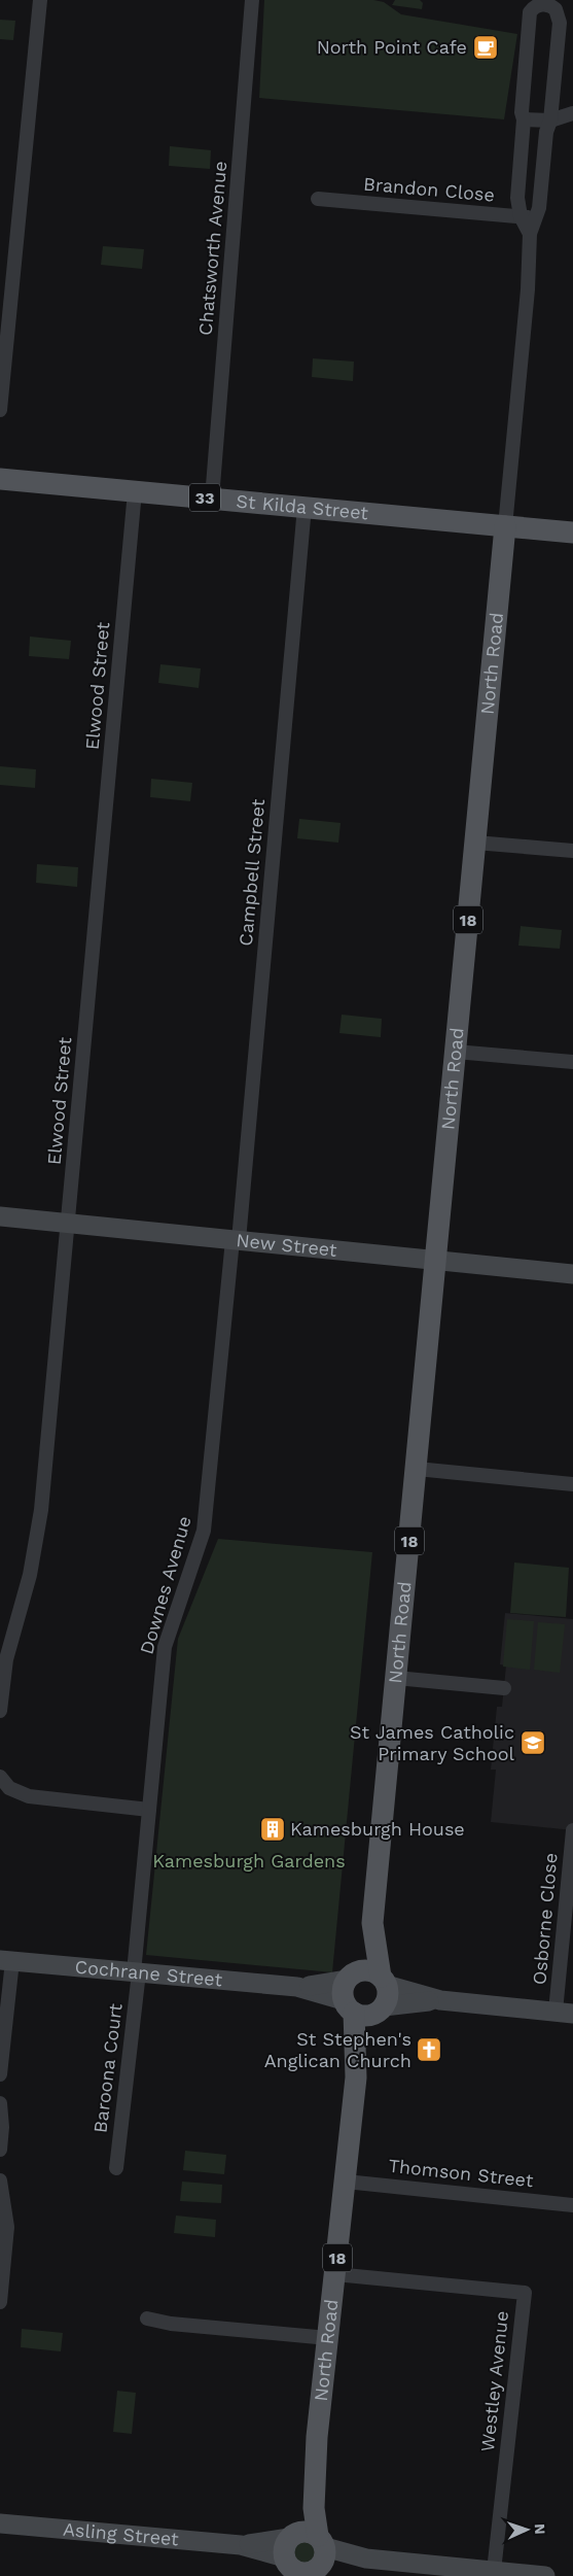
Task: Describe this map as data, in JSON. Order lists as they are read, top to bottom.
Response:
{
  "streets": {
    "main road": [
      "33",
      "St Kilda Street",
      "North Road",
      "18"
    ],
    "street": [
      "Brandon Close",
      "Chatsworth Avenue",
      "Elwood Street",
      "Campbell Street",
      "New Street",
      "Downes Avenue",
      "Osborne Close",
      "Cochrane Street",
      "Baroona Court",
      "Thomson Street",
      "Westley Avenue",
      "Asling Street"
    ]
  },
  "crossings": [
    ["Brandon Close", "North Road"],
    ["Chatsworth Avenue", "St Kilda Street"],
    ["St Kilda Street", "North Road"],
    ["St Kilda Street", "Elwood Street"],
    ["St Kilda Street", "Campbell Street"],
    ["North Road", "New Street"],
    ["North Road", "Cochrane Street"],
    ["North Road", "Thomson Street"],
    ["North Road", "Westley Avenue"],
    ["North Road", "Asling Street"],
    ["Elwood Street", "New Street"],
    ["Campbell Street", "New Street"],
    ["Campbell Street", "Downes Avenue"],
    ["New Street", "Downes Avenue"],
    ["Downes Avenue", "Cochrane Street"],
    ["Downes Avenue", "Baroona Court"],
    ["Cochrane Street", "Baroona Court"]
  ],
  "parks": ["Kamesburgh Gardens"],
  "places": {
    "cafe": ["North Point Cafe"],
    "school or university": ["St James Catholic Primary School"],
    "building": ["Kamesburgh House"],
    "church": ["St Stephen's Anglican Church"]
  },
  "north": "right"
}
